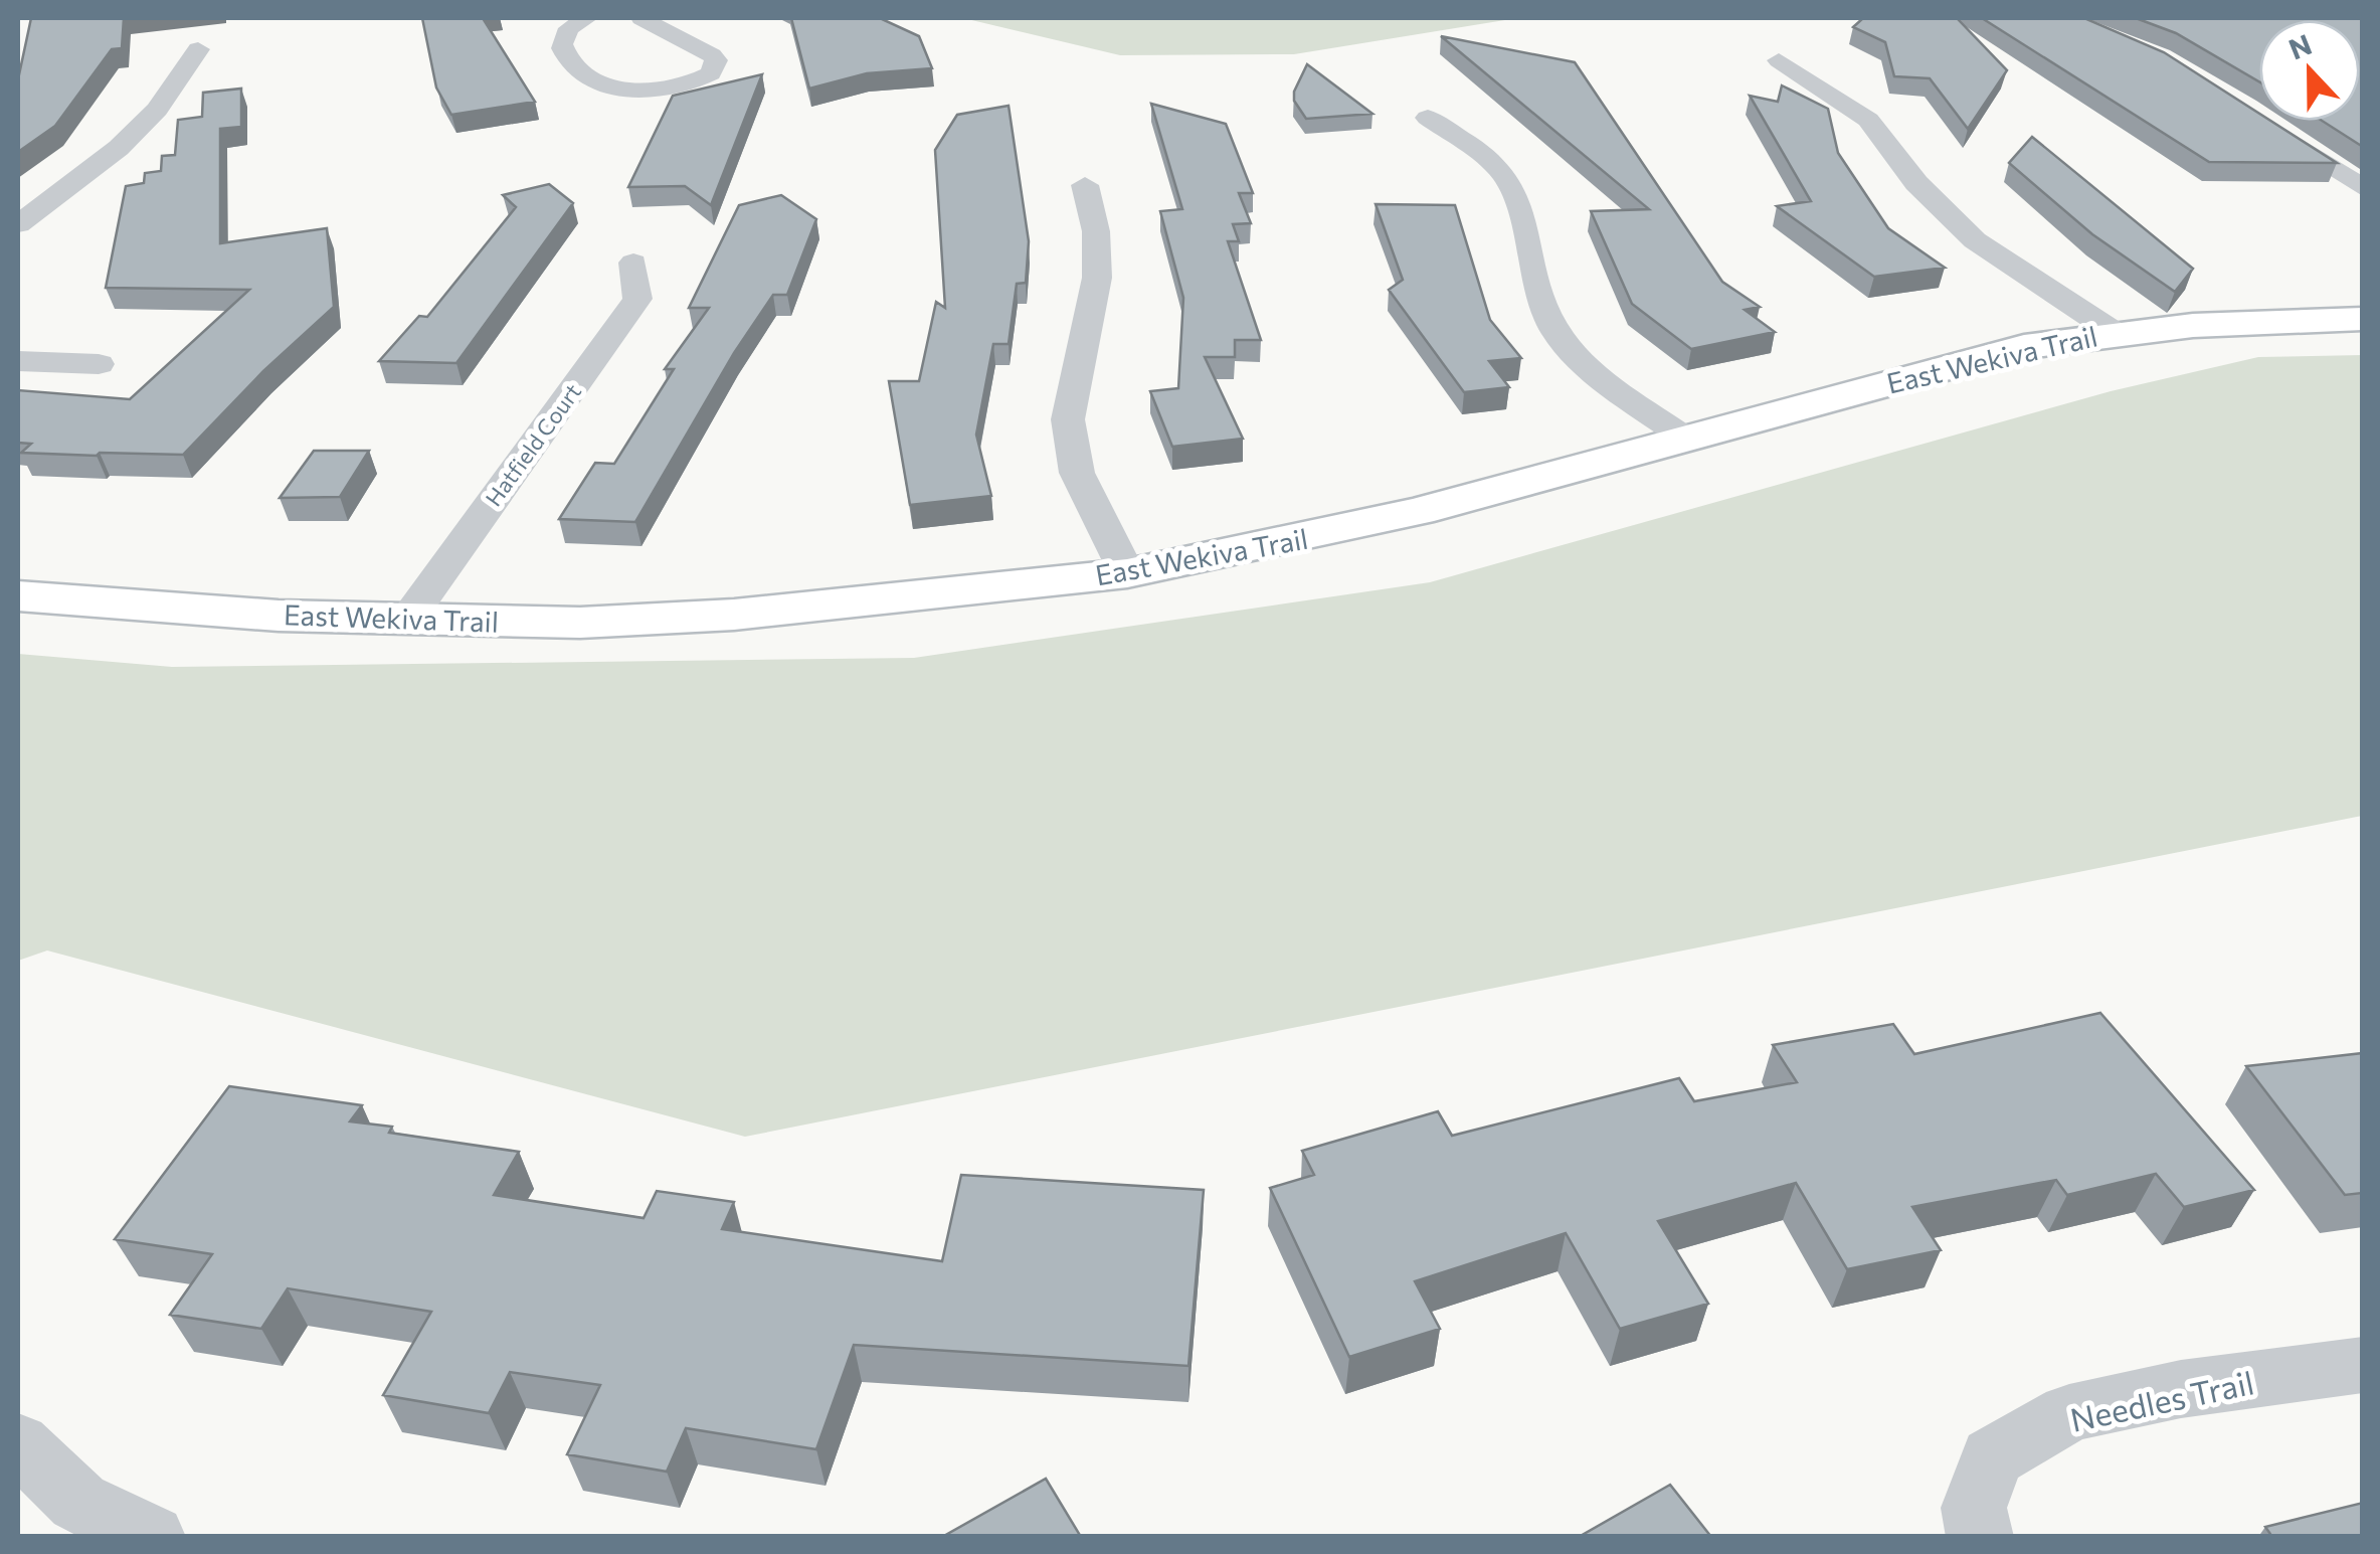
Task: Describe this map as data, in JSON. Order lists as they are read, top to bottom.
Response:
{
  "streets": {
    "street": ["East Wekiva Trail", "Hatfield Court", "Needles Trail"]
  },
  "crossings": [
    ["East Wekiva Trail", "Hatfield Court"]
  ],
  "north": "top"
}
